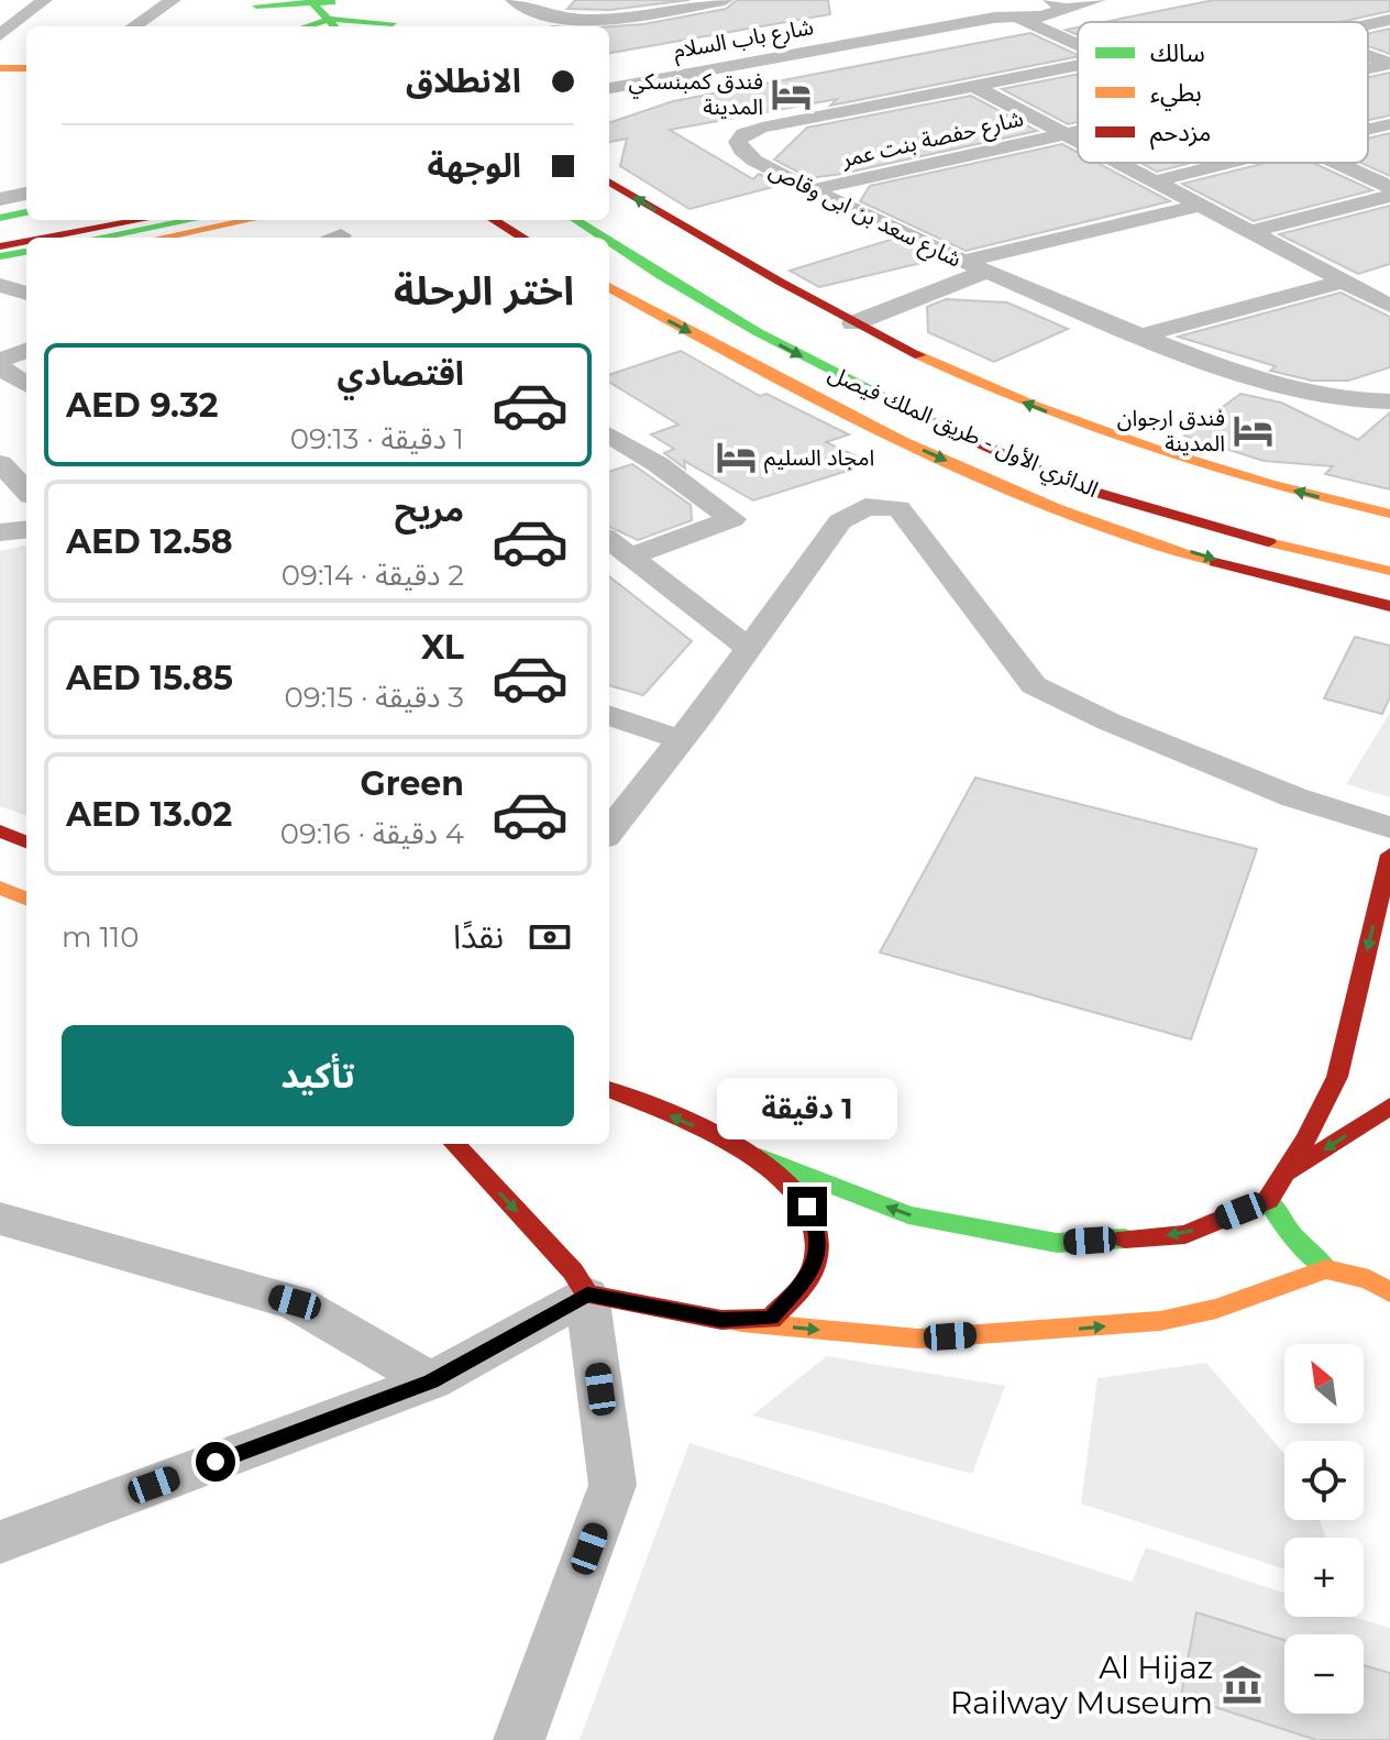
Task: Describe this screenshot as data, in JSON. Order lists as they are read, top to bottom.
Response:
{
  "streets": {
    "main road": ["الدائري الأول - طريق الملك فيصل"],
    "street": ["شارع باب السلام", "شارع حفصة بنت عمر", "شارع سعد بن ابى وقاص"]
  },
  "crossings": [
    ["شارع حفصة بنت عمر", "شارع سعد بن ابى وقاص"]
  ],
  "places": {
    "hotel": ["فندق كمبنسكي المدينة", "فندق ارجوان المدينة", "امجاد السلیم"],
    "museum": ["Al Hijaz Railway Museum"]
  },
  "legend": ["سالك", "بطيء", "مزدحم"],
  "north": "top left",
  "page": {
    "banner": ["الانطلاق", "الوجهة"],
    "heading": "اختر الرحلة",
    "list": [
      {
        "name": "اقتصادي",
        "note": "1 دقيقة · 09:13",
        "value": "AED 9.32"
      },
      {
        "name": "مريح",
        "note": "2 دقيقة · 09:14",
        "value": "AED 12.58"
      },
      {
        "name": "XL",
        "note": "3 دقيقة · 09:15",
        "value": "AED 15.85"
      },
      {
        "name": "Green",
        "note": "4 دقيقة · 09:16",
        "value": "AED 13.02"
      }
    ],
    "pay": ["نقدًا", "110 m"],
    "buttons": "تأكيد",
    "bubble": "1 دقيقة",
    "map_buttons": ["+", "−"]
  }
}
